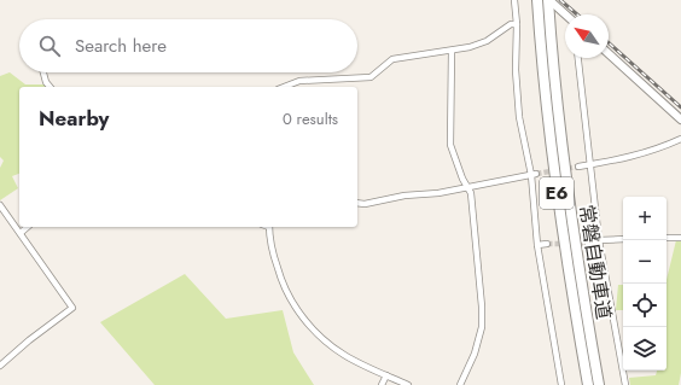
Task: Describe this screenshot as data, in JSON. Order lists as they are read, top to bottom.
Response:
{
  "streets": {
    "highway": ["E6", "常磐自動車道"]
  },
  "north": "top left",
  "page": {
    "search": "Search here",
    "heading": ["Nearby", "0 results"],
    "map_buttons": ["+", "−"]
  }
}
